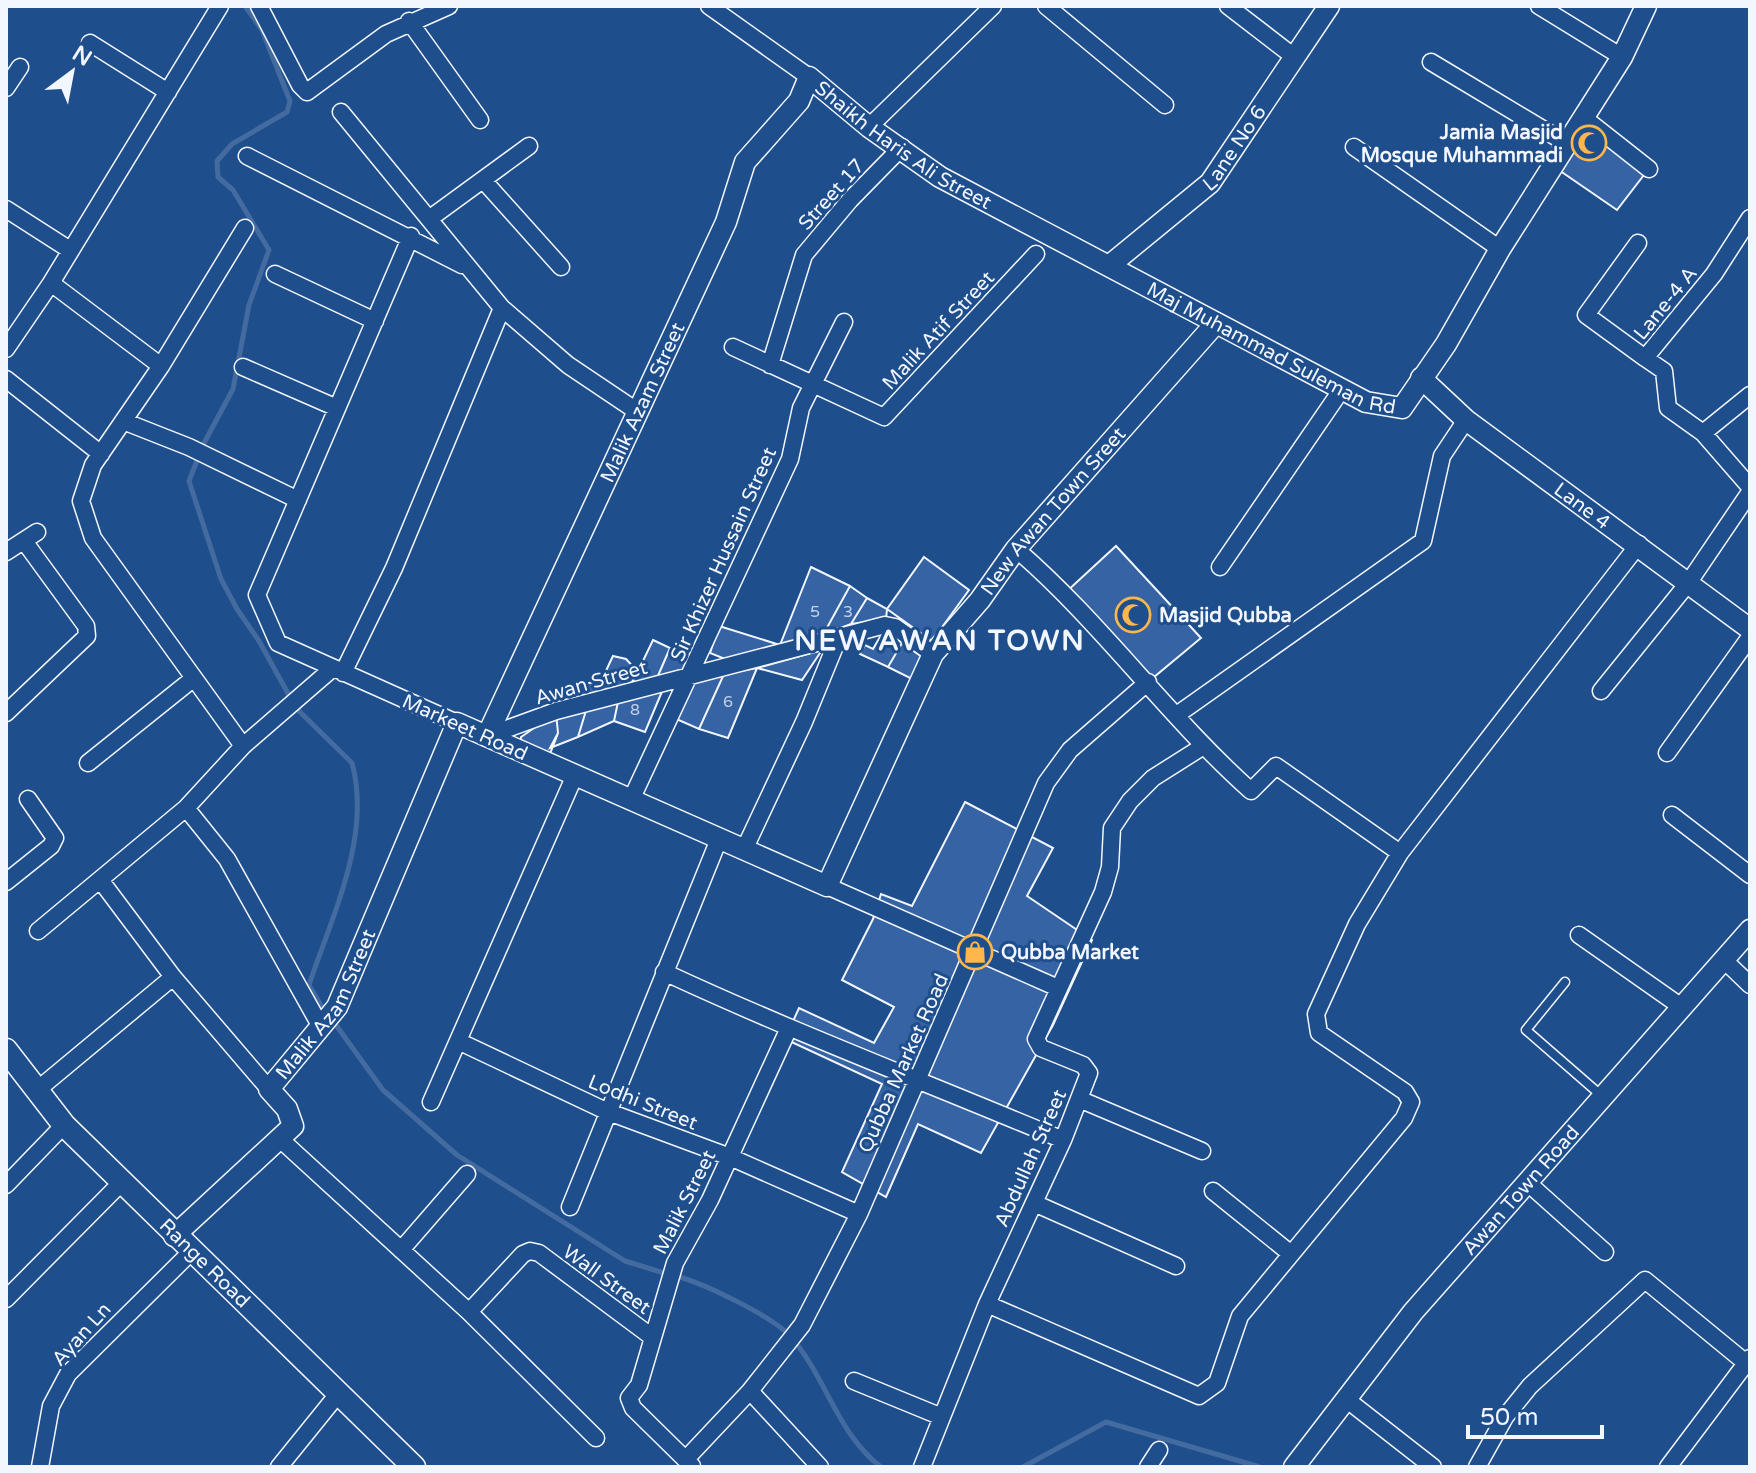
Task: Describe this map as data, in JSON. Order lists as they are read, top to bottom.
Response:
{
  "streets": {
    "main road": ["Range Road"],
    "street": [
      "Shaikh Haris Ali Street",
      "Lane No 6",
      "Street 17",
      "Lane-4 A",
      "Malik Atif Street",
      "Maj Muhammad Suleman Rd",
      "Malik Azam Street",
      "Lane 4",
      "New Awan Town Sreet",
      "Sir Khizer Hussain Street",
      "Awan Street",
      "Markeet Road",
      "Qubba Market Road",
      "Lodhi Street",
      "Abdullah Street",
      "Awan Town Road",
      "Malik Street",
      "Wall Street",
      "Ayan Ln"
    ]
  },
  "crossings": [
    ["Shaikh Haris Ali Street", "Lane No 6"],
    ["Shaikh Haris Ali Street", "Street 17"],
    ["Shaikh Haris Ali Street", "Maj Muhammad Suleman Rd"],
    ["Shaikh Haris Ali Street", "Malik Azam Street"],
    ["Lane No 6", "Maj Muhammad Suleman Rd"],
    ["Street 17", "Malik Atif Street"],
    ["Malik Atif Street", "Sir Khizer Hussain Street"],
    ["Maj Muhammad Suleman Rd", "Lane 4"],
    ["Maj Muhammad Suleman Rd", "New Awan Town Sreet"],
    ["Malik Azam Street", "Awan Street"],
    ["Malik Azam Street", "Markeet Road"],
    ["New Awan Town Sreet", "Awan Street"],
    ["New Awan Town Sreet", "Markeet Road"],
    ["Sir Khizer Hussain Street", "Awan Street"],
    ["Sir Khizer Hussain Street", "Markeet Road"],
    ["Awan Street", "Markeet Road"],
    ["Markeet Road", "Qubba Market Road"],
    ["Markeet Road", "Abdullah Street"],
    ["Qubba Market Road", "Lodhi Street"],
    ["Qubba Market Road", "Malik Street"],
    ["Lodhi Street", "Malik Street"],
    ["Malik Street", "Wall Street"],
    ["Range Road", "Ayan Ln"]
  ],
  "districts": ["NEW AWAN TOWN"],
  "places": {
    "mosque": ["Jamia Masjid Mosque Muhammadi", "Masjid Qubba"],
    "shop": ["Qubba Market"]
  },
  "house_numbers": [
    "5",
    "3",
    "6",
    "8"
  ],
  "scale_bar": "50 m",
  "north": "top right"
}
